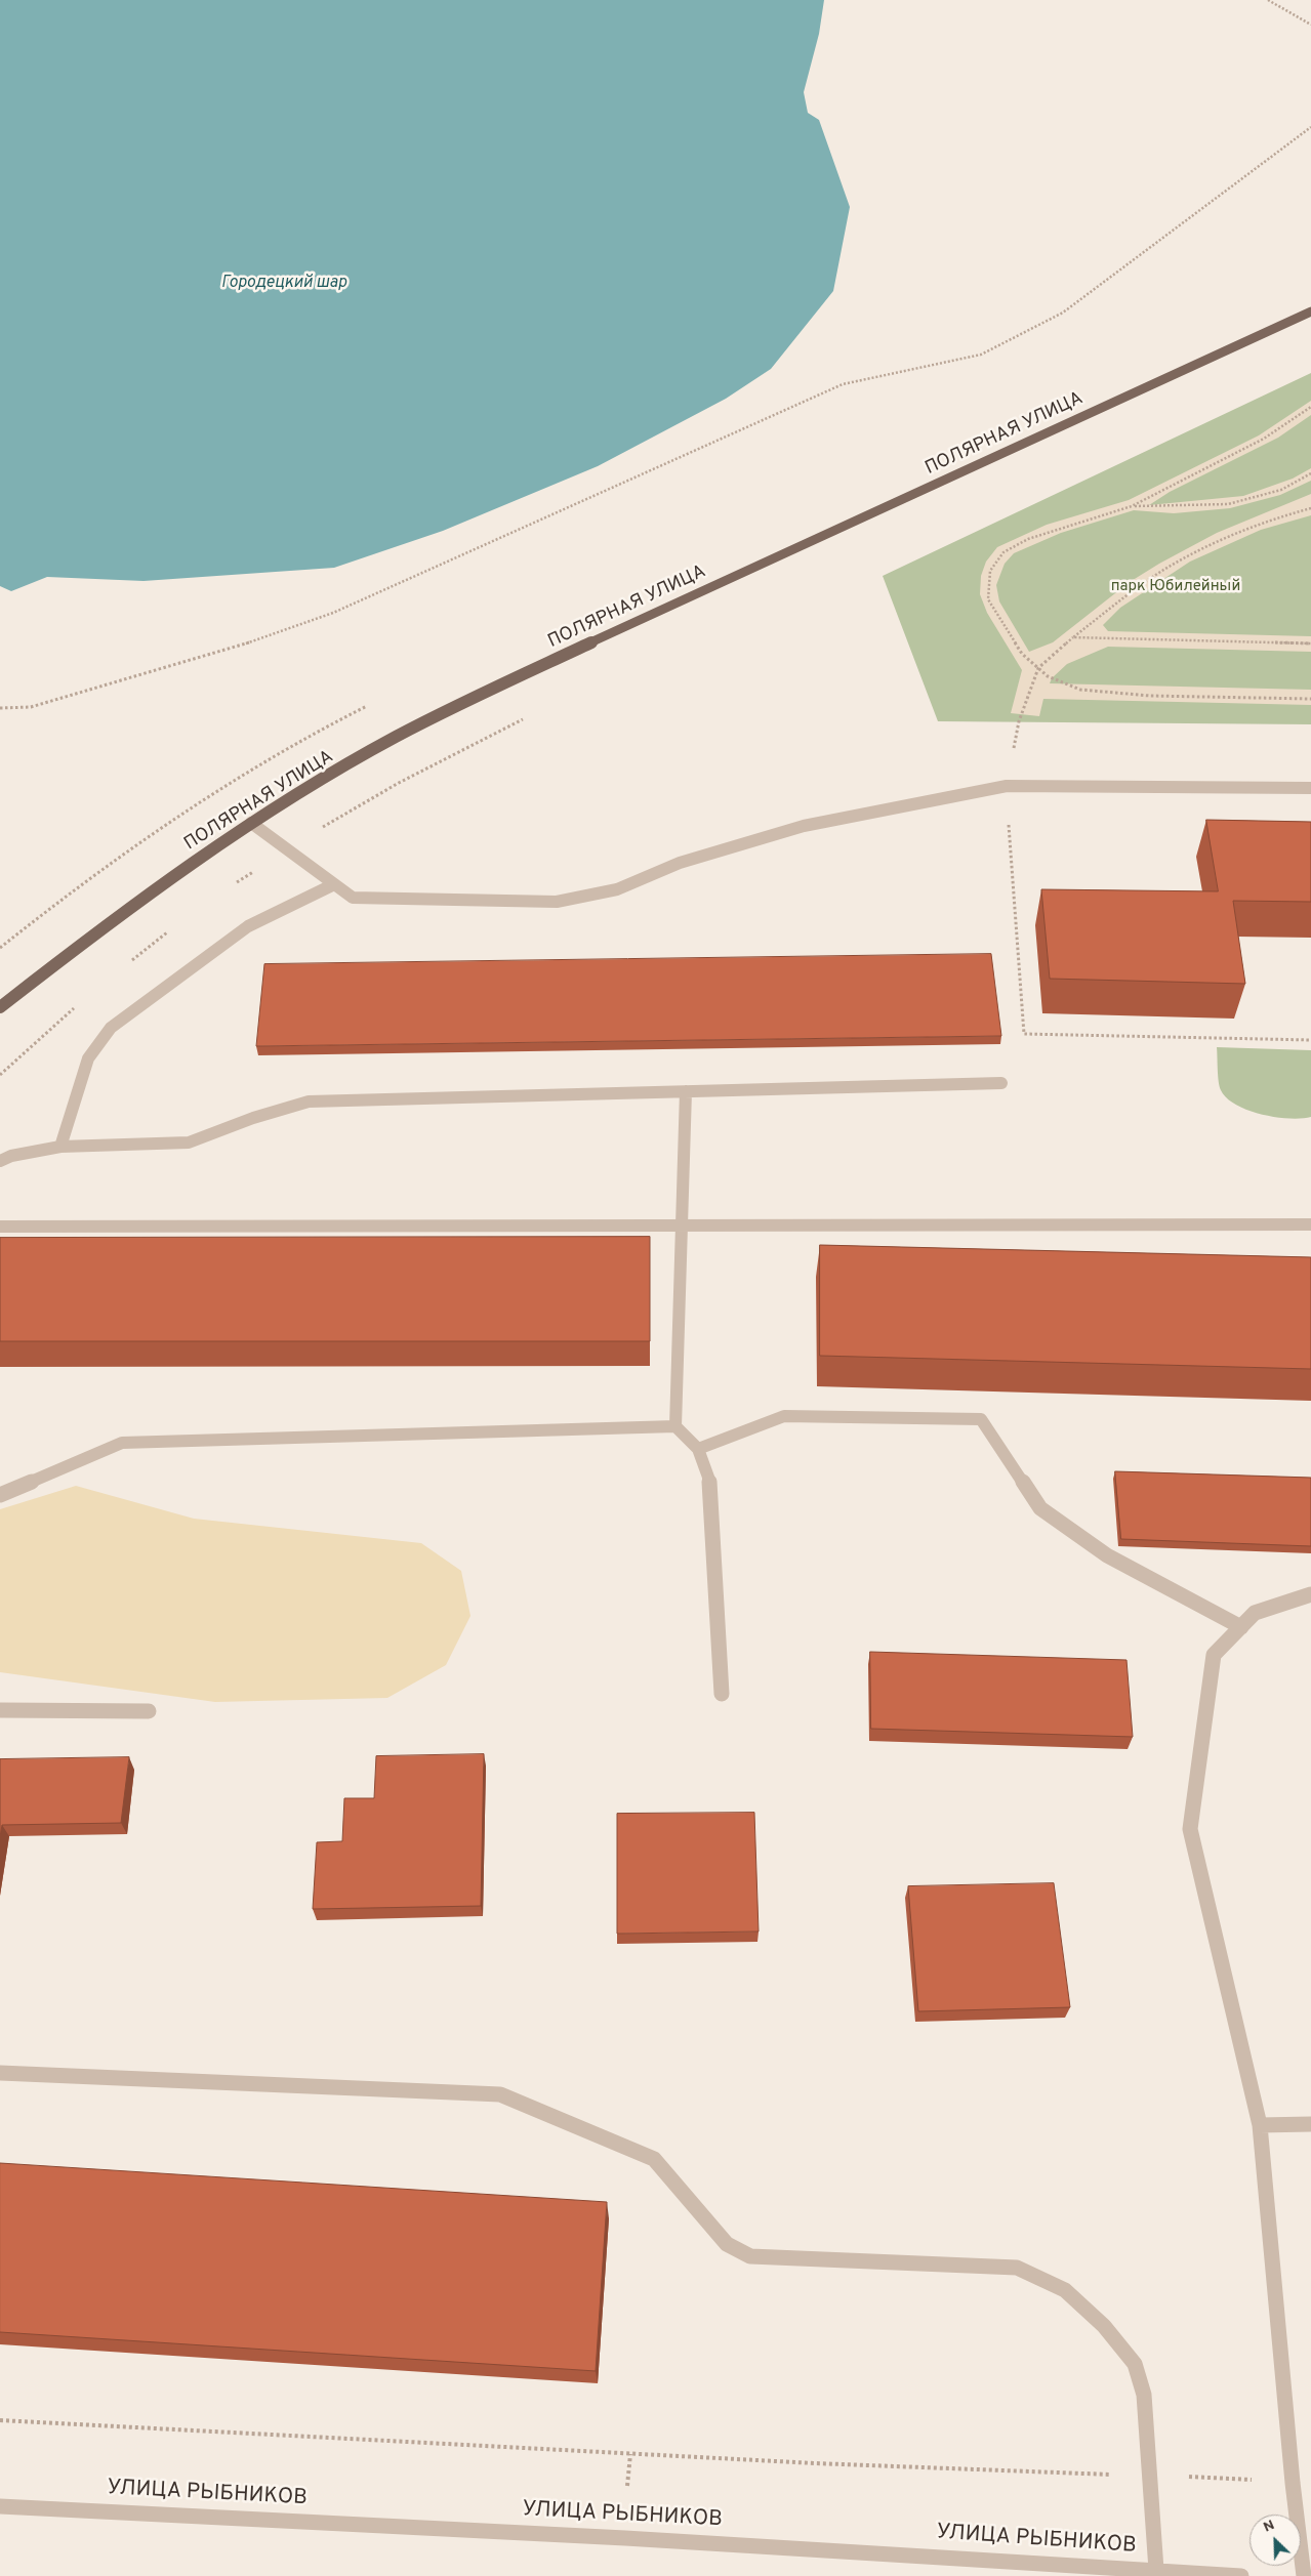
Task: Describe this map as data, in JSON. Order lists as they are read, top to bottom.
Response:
{
  "streets": {
    "main road": ["ПОЛЯРНАЯ УЛИЦА"],
    "street": ["УЛИЦА РЫБНИКОВ"]
  },
  "water": ["Городецкий шар"],
  "parks": ["парк Юбилейный"],
  "north": "top left"
}
